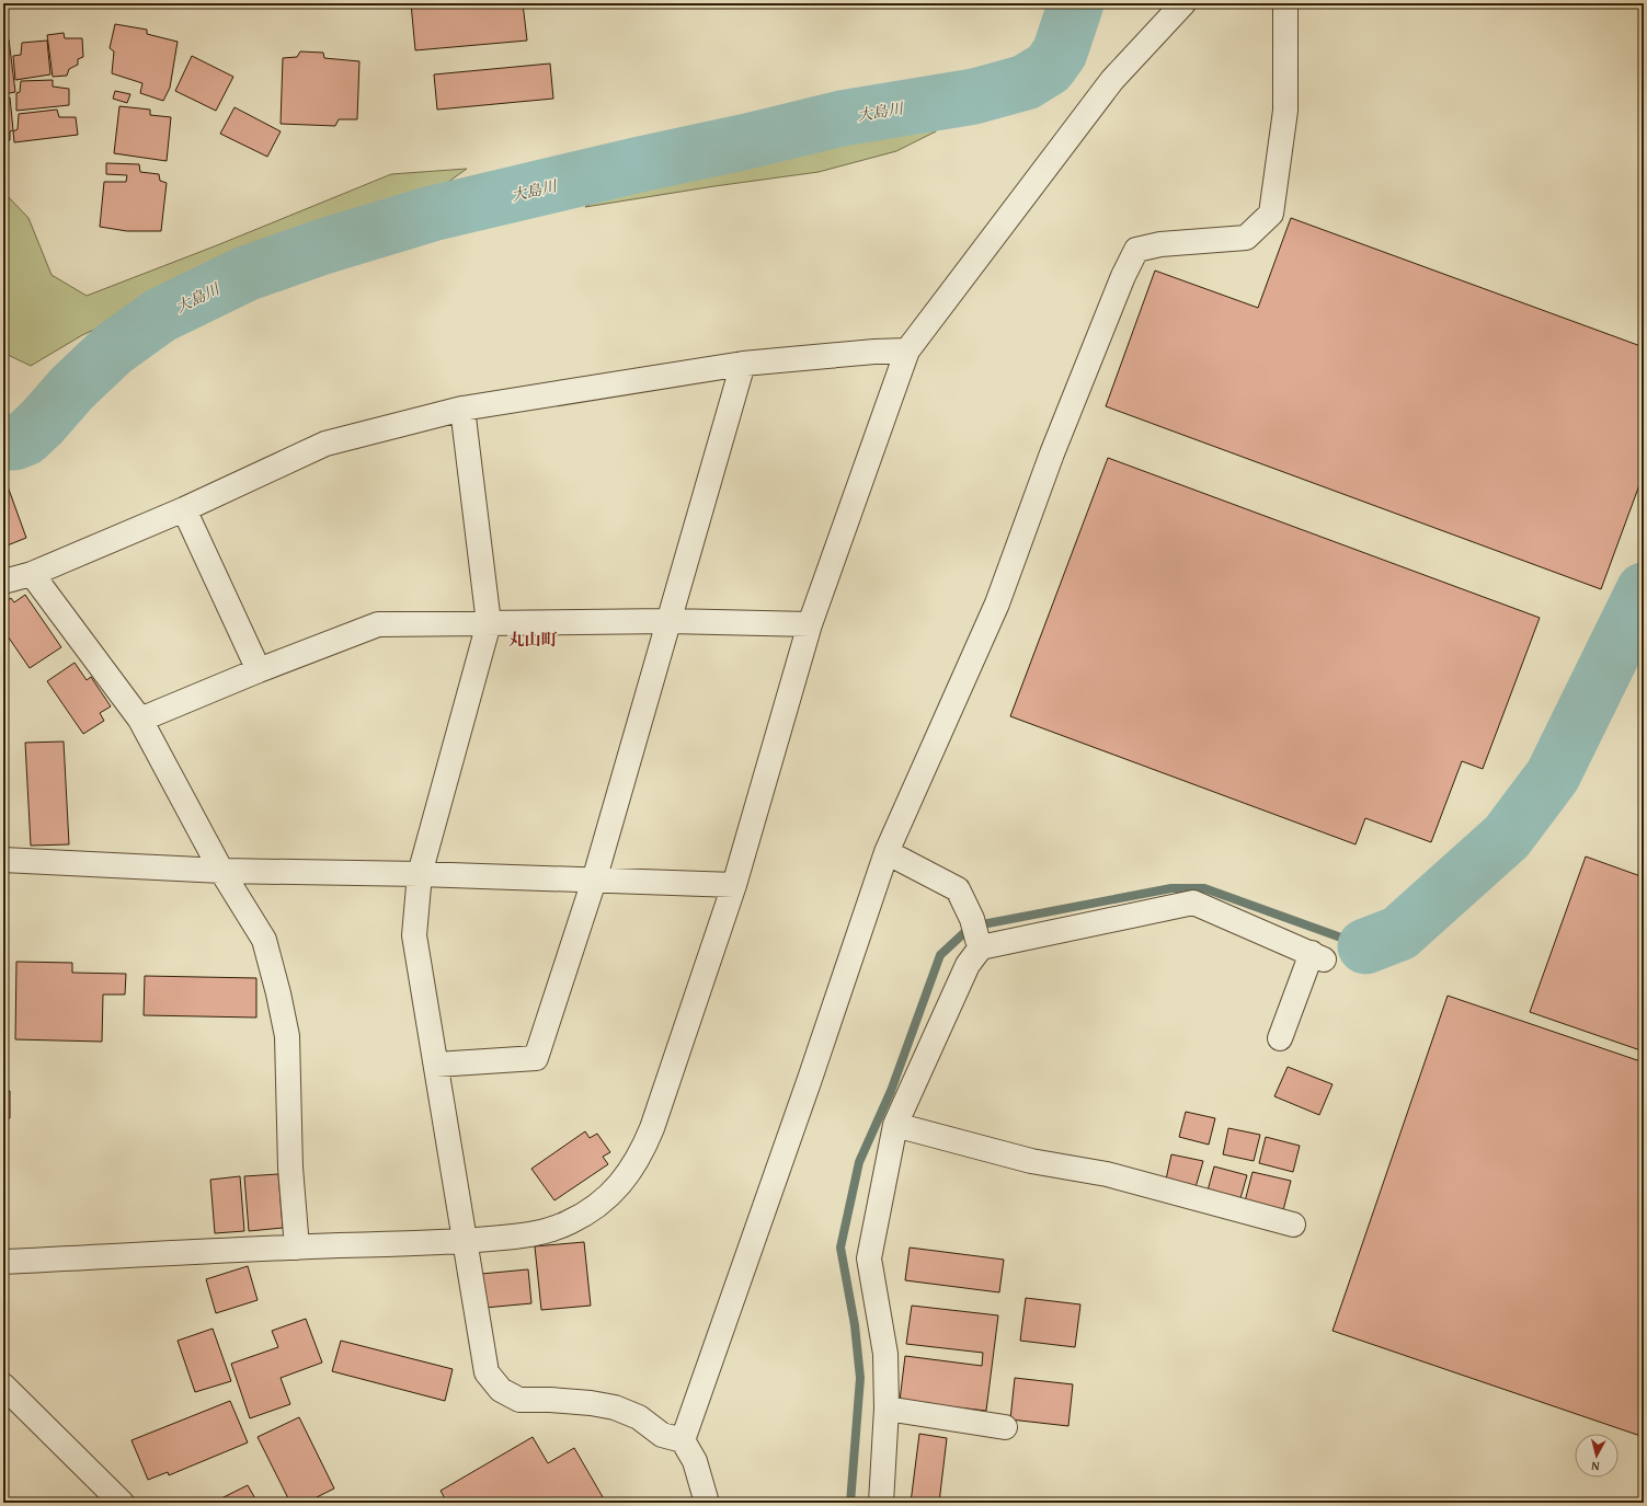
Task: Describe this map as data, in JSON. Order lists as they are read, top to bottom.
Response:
{
  "districts": ["丸山町"],
  "water": ["大島川"],
  "north": "bottom"
}
